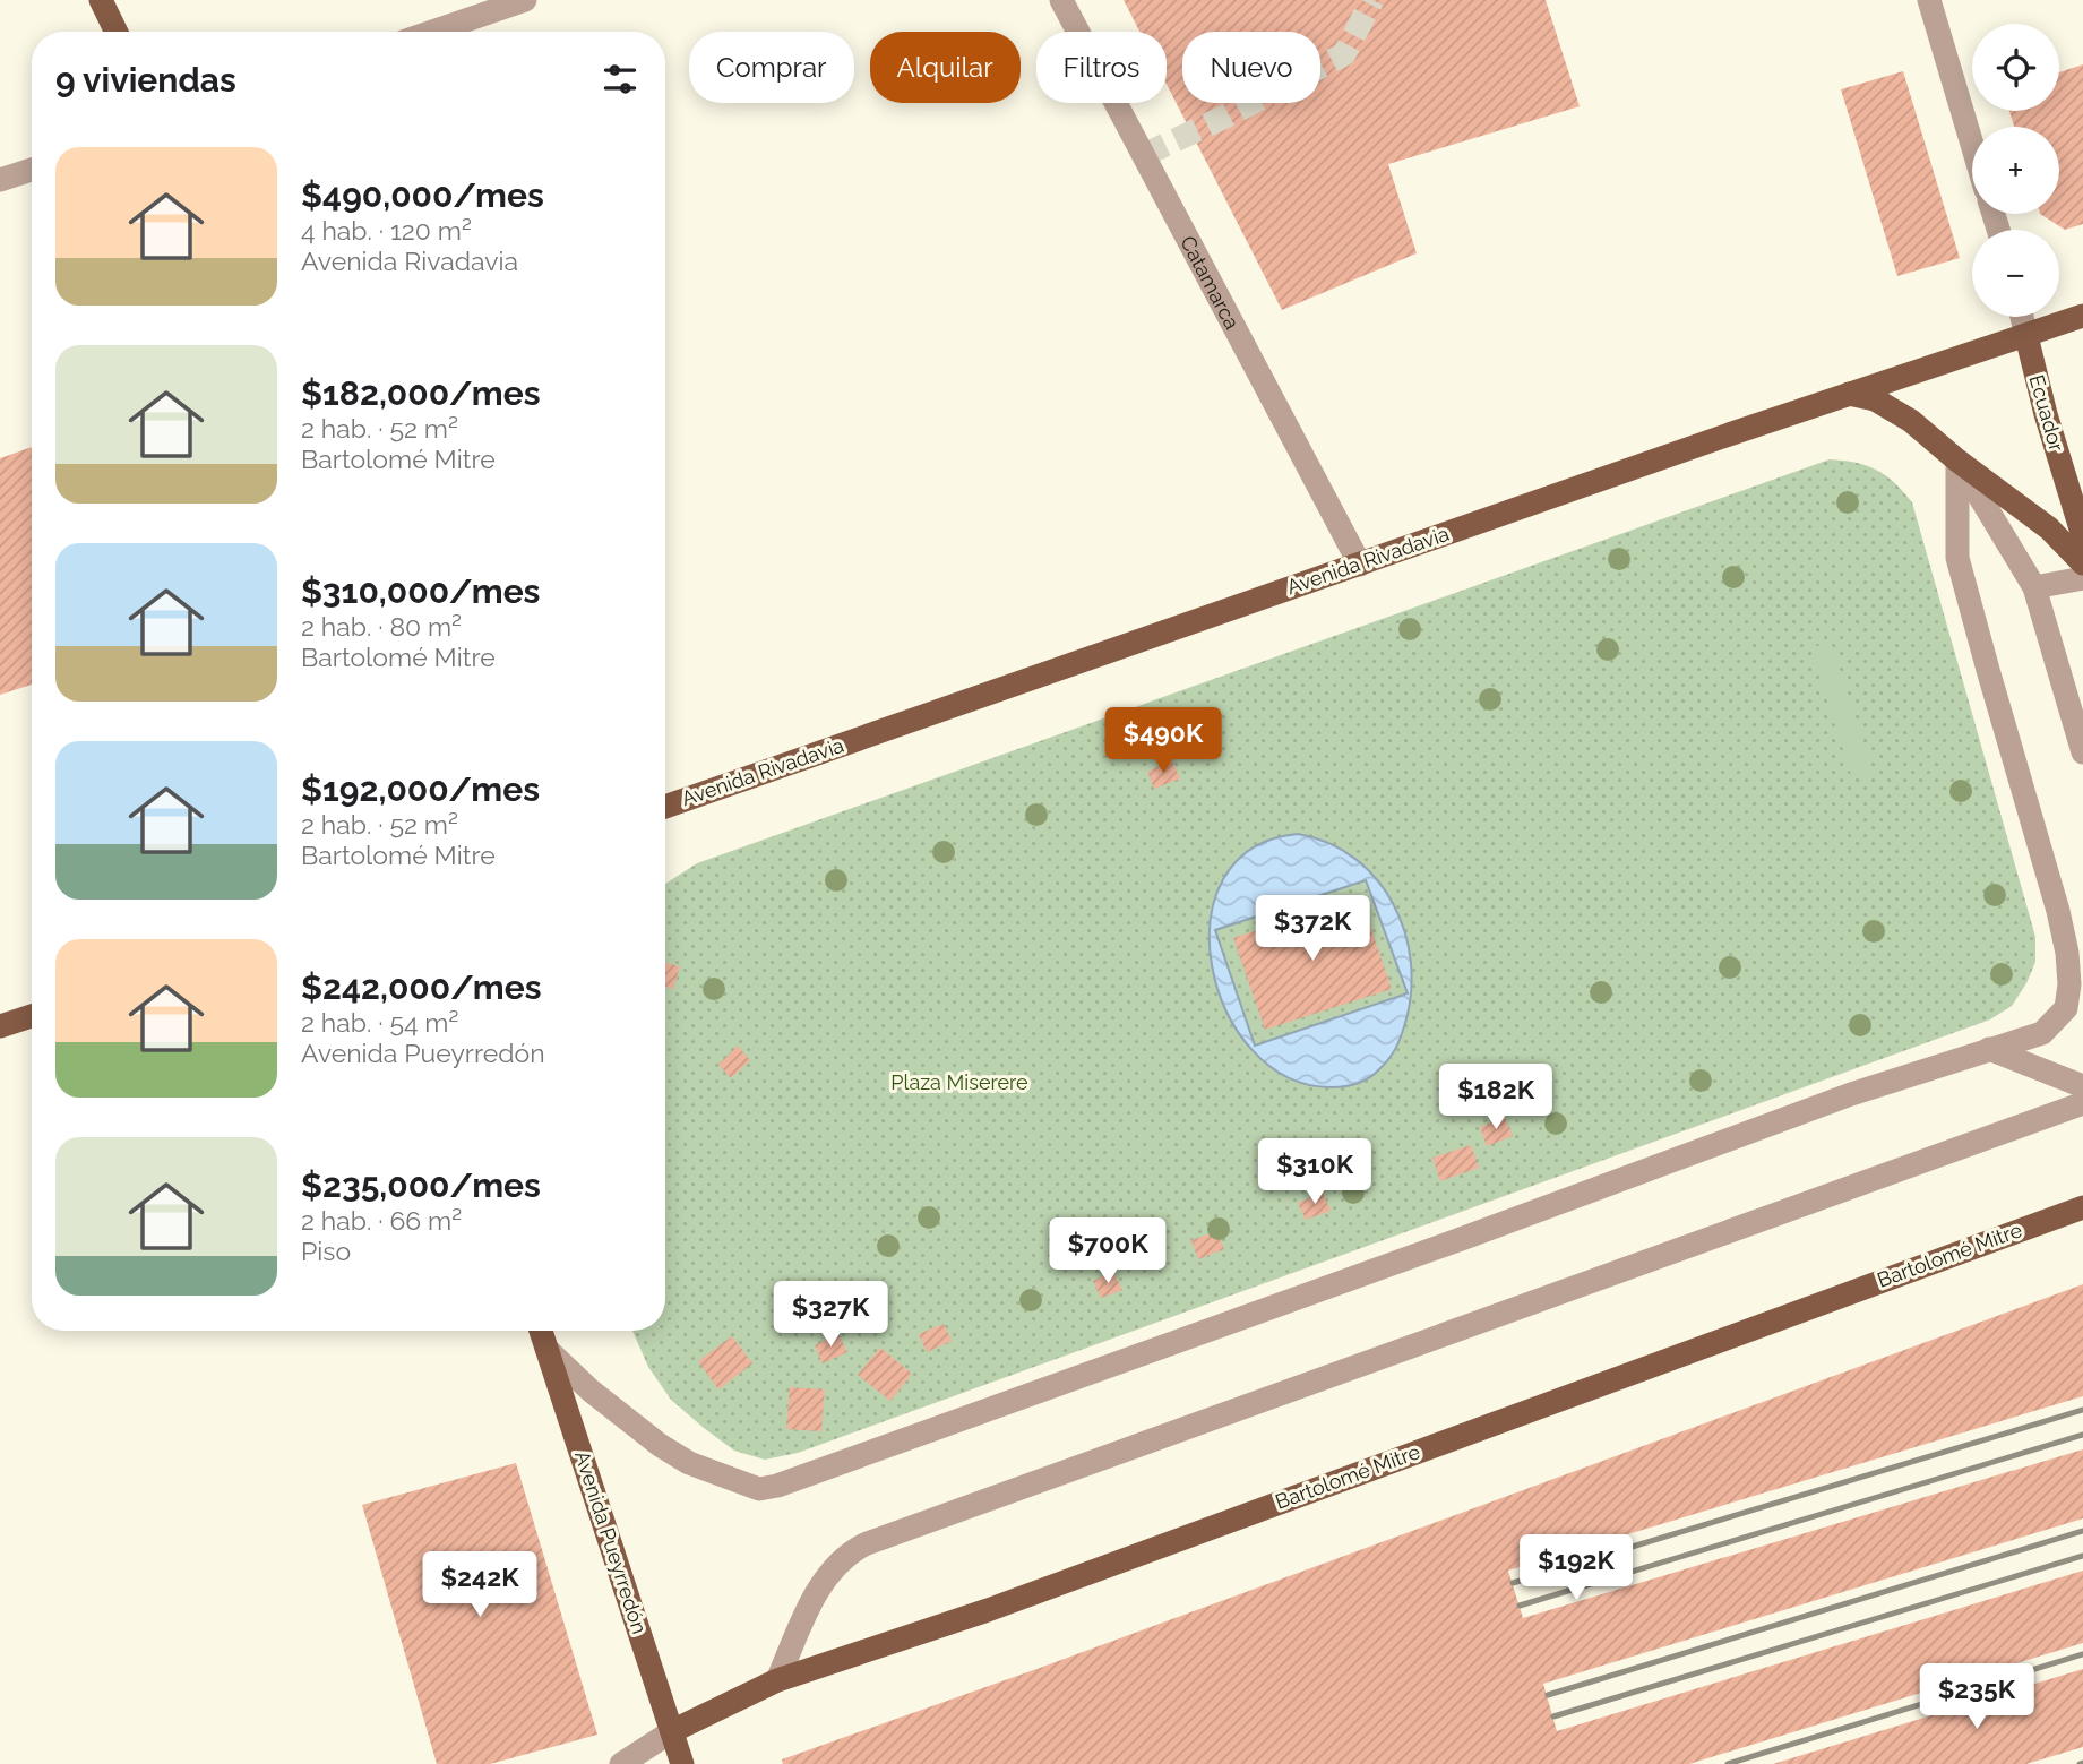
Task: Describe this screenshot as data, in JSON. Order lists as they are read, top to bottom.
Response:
{
  "streets": {
    "main road": [
      "Ecuador",
      "Avenida Rivadavia",
      "Bartolomé Mitre",
      "Avenida Pueyrredón"
    ],
    "street": ["Catamarca"]
  },
  "crossings": [
    ["Catamarca", "Avenida Rivadavia"],
    ["Ecuador", "Avenida Rivadavia"],
    ["Bartolomé Mitre", "Avenida Pueyrredón"]
  ],
  "parks": ["Plaza Miserere"],
  "page": {
    "map_buttons": ["+", "−"],
    "chip": [
      "Comprar",
      "Alquilar",
      "Filtros",
      "Nuevo"
    ],
    "heading": "9 viviendas",
    "list": [
      {
        "name": "$490,000/mes",
        "note": "4 hab. · 120 m² · Avenida Rivadavia"
      },
      {
        "name": "$182,000/mes",
        "note": "2 hab. · 52 m² · Bartolomé Mitre"
      },
      {
        "name": "$310,000/mes",
        "note": "2 hab. · 80 m² · Bartolomé Mitre"
      },
      {
        "name": "$192,000/mes",
        "note": "2 hab. · 52 m² · Bartolomé Mitre"
      },
      {
        "name": "$242,000/mes",
        "note": "2 hab. · 54 m² · Avenida Pueyrredón"
      },
      {
        "name": "$235,000/mes",
        "note": "2 hab. · 66 m² · Piso"
      }
    ],
    "price": [
      "$490K",
      "$372K",
      "$182K",
      "$310K",
      "$700K",
      "$327K",
      "$192K",
      "$242K",
      "$235K"
    ]
  }
}
